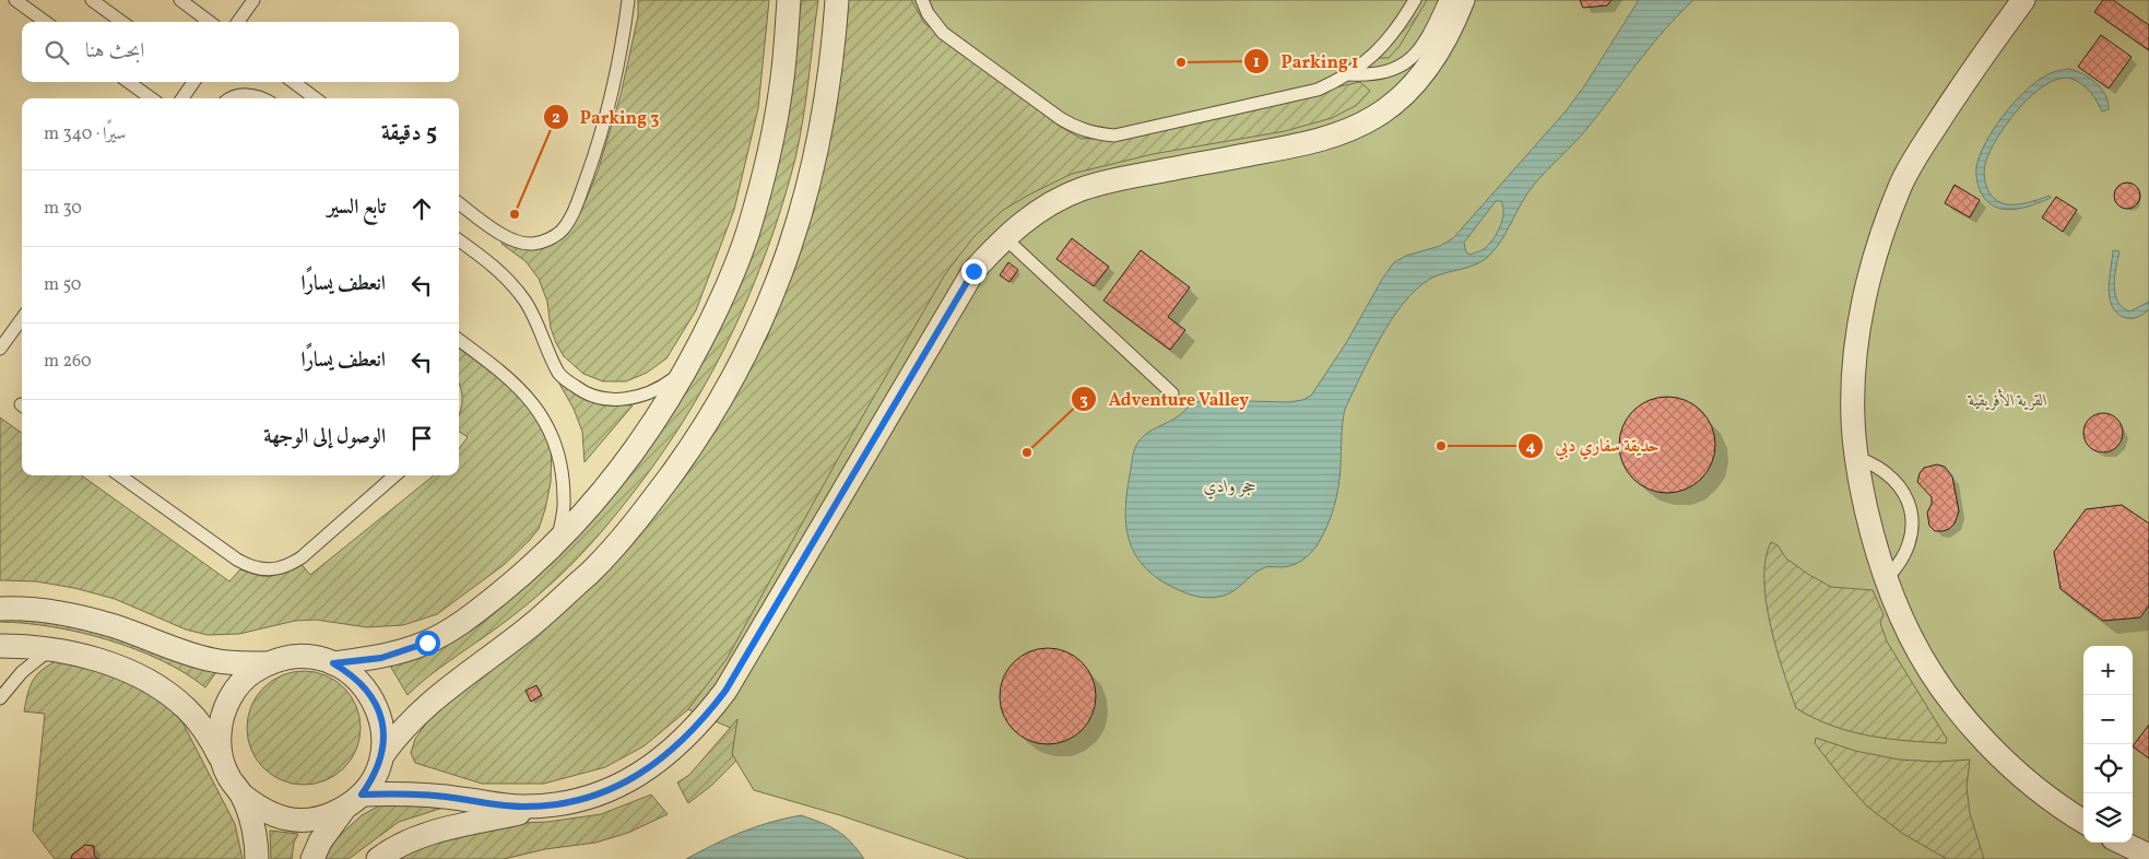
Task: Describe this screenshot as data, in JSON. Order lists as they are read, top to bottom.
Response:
{
  "water": ["حجر وادي"],
  "parks": ["القرية الأفريقية"],
  "places": [
    "Parking 1",
    "Parking 3",
    "حديقة سفاري دبي",
    "Adventure Valley"
  ],
  "page": {
    "search": "ابحث هنا",
    "heading": ["5 دقيقة", "سيرًا · 340 m"],
    "list": [
      ["تابع السير", "30 m"],
      ["انعطف يسارًا", "50 m"],
      ["انعطف يسارًا", "260 m"],
      "الوصول إلى الوجهة"
    ],
    "map_buttons": ["+", "−"]
  }
}
